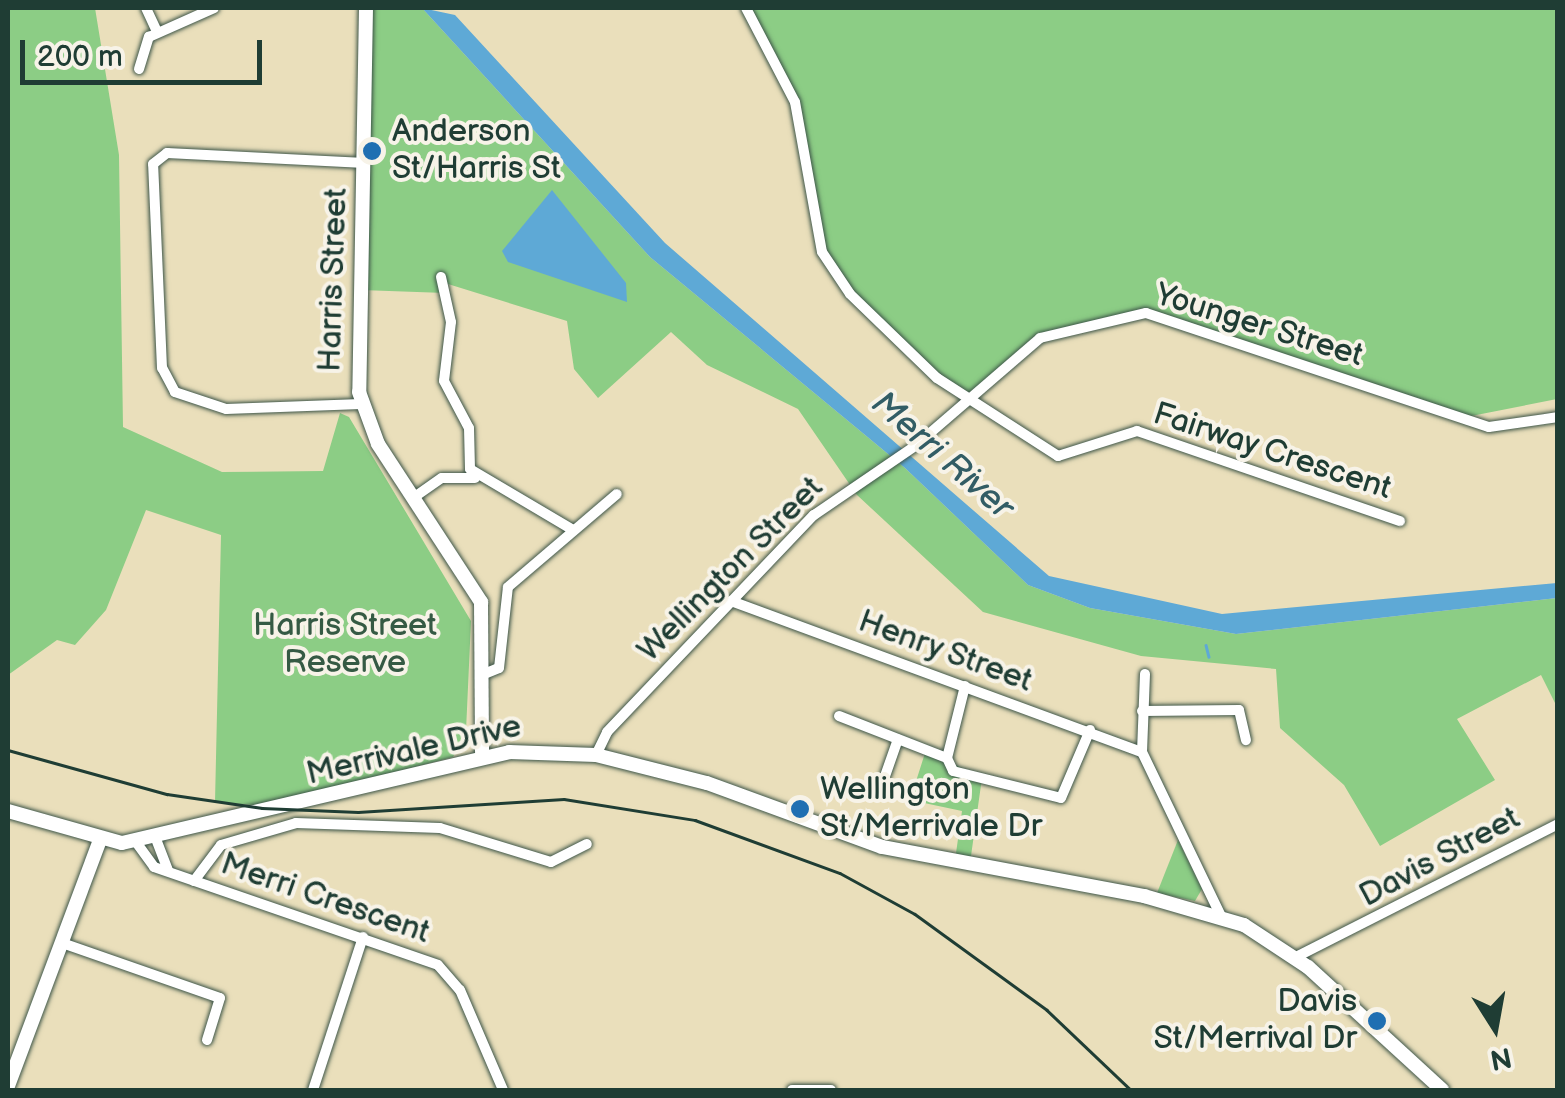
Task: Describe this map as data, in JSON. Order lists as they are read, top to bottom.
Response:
{
  "streets": {
    "street": [
      "Harris Street",
      "Younger Street",
      "Fairway Crescent",
      "Wellington Street",
      "Henry Street",
      "Merrivale Drive",
      "Davis Street",
      "Merri Crescent"
    ]
  },
  "crossings": [
    ["Harris Street", "Merrivale Drive"],
    ["Younger Street", "Fairway Crescent"],
    ["Younger Street", "Wellington Street"],
    ["Fairway Crescent", "Wellington Street"],
    ["Wellington Street", "Henry Street"],
    ["Wellington Street", "Merrivale Drive"],
    ["Merrivale Drive", "Davis Street"],
    ["Merrivale Drive", "Merri Crescent"]
  ],
  "water": ["Merri River"],
  "parks": ["Harris Street Reserve"],
  "places": ["Anderson St/Harris St", "Wellington St/Merrivale Dr", "Davis St/Merrival Dr"],
  "scale_bar": "200 m",
  "north": "bottom"
}
